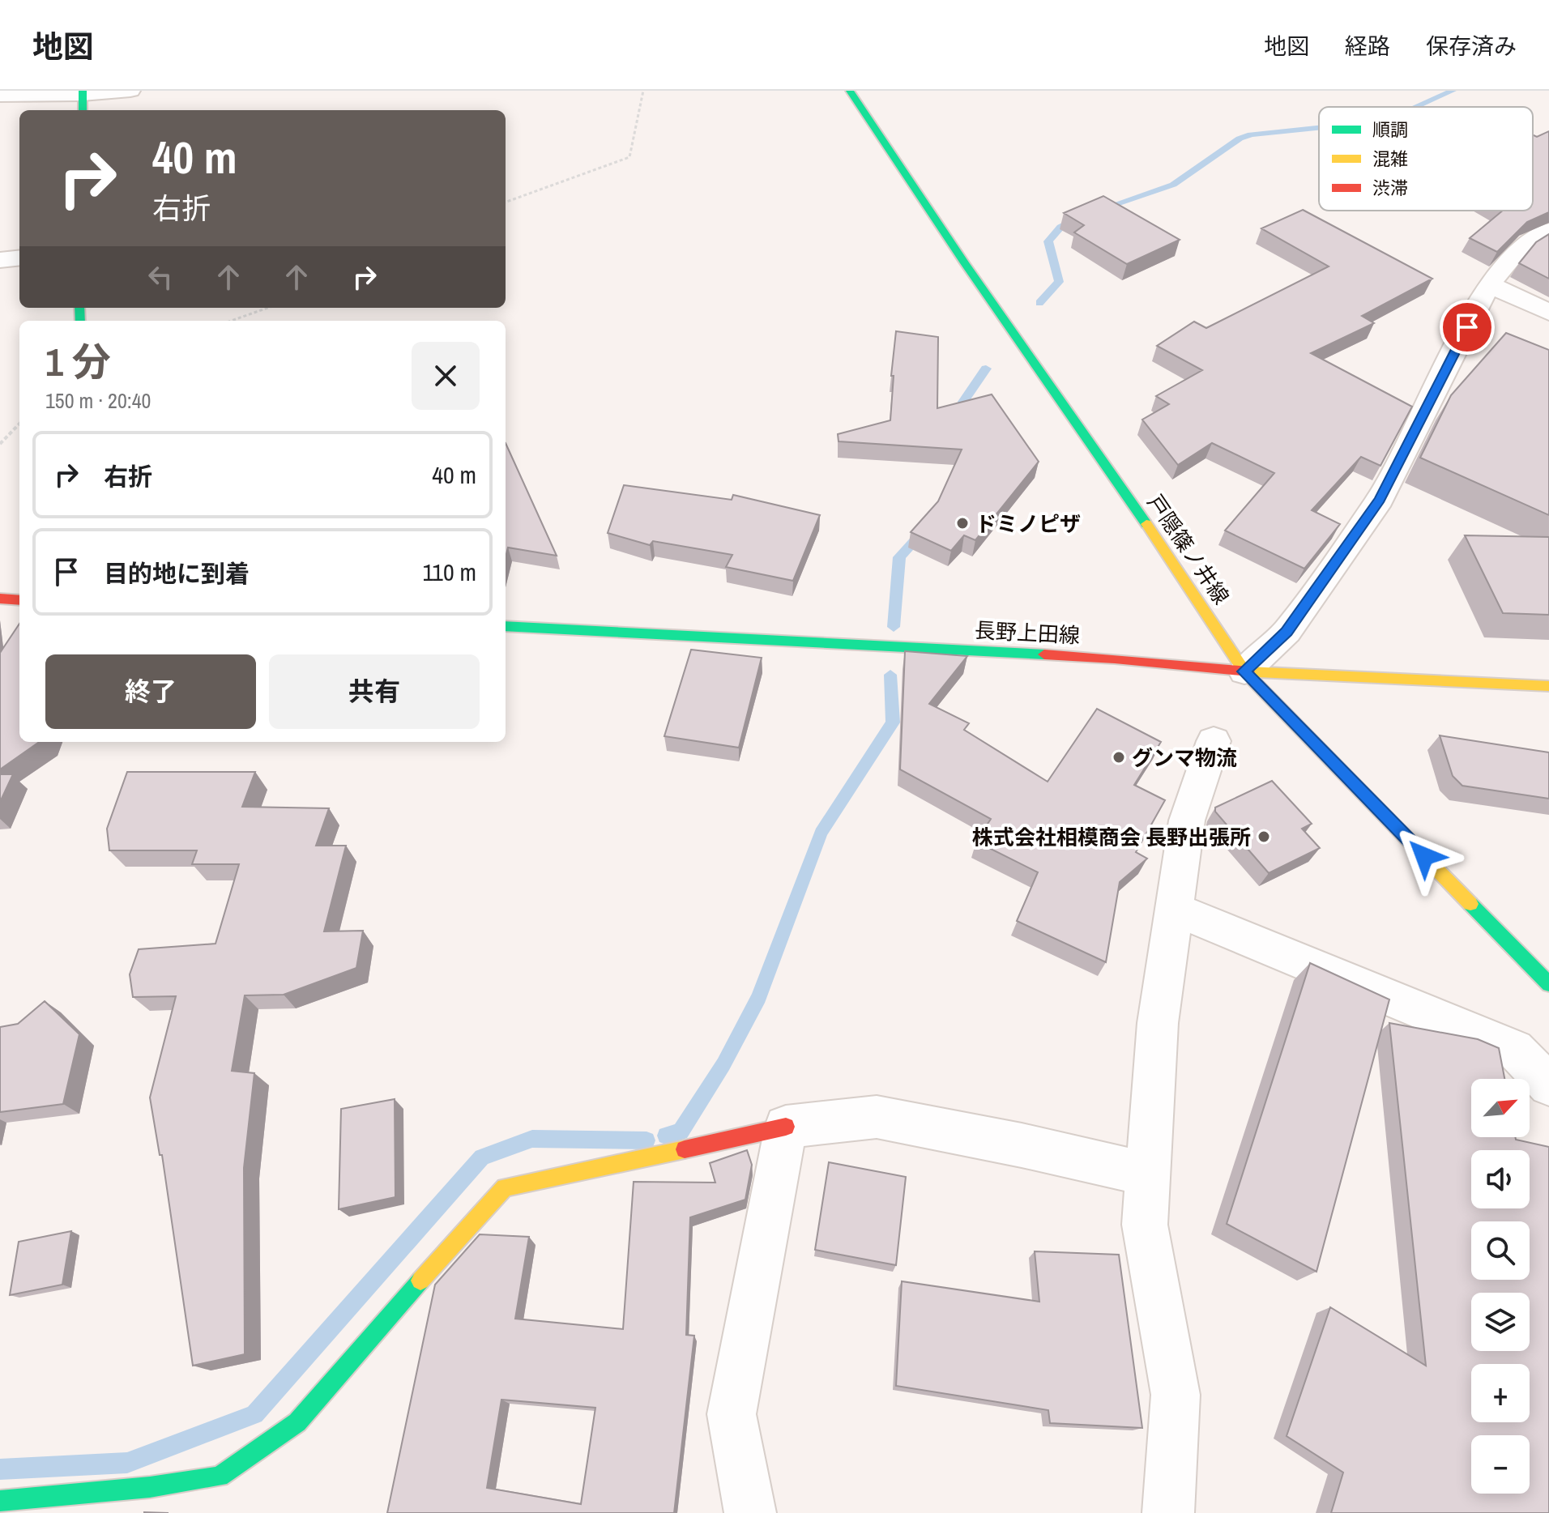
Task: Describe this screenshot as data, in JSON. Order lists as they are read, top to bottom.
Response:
{
  "streets": {
    "main road": ["戸隠篠ノ井線", "長野上田線"]
  },
  "crossings": [
    ["戸隠篠ノ井線", "長野上田線"]
  ],
  "places": ["ドミノピザ", "グンマ物流", "株式会社相模商会 長野出張所"],
  "legend": ["順調", "混雑", "渋滞"],
  "north": "top right",
  "page": {
    "header": "地図",
    "nav": ["地図", "経路", "保存済み"],
    "turn": ["40 m", "右折"],
    "heading": ["1 分", "150 m · 20:40"],
    "list": [
      {
        "name": "右折",
        "value": "40 m"
      },
      {
        "name": "目的地に到着",
        "value": "110 m"
      }
    ],
    "buttons": ["終了", "共有"],
    "map_buttons": ["+", "−"]
  }
}
